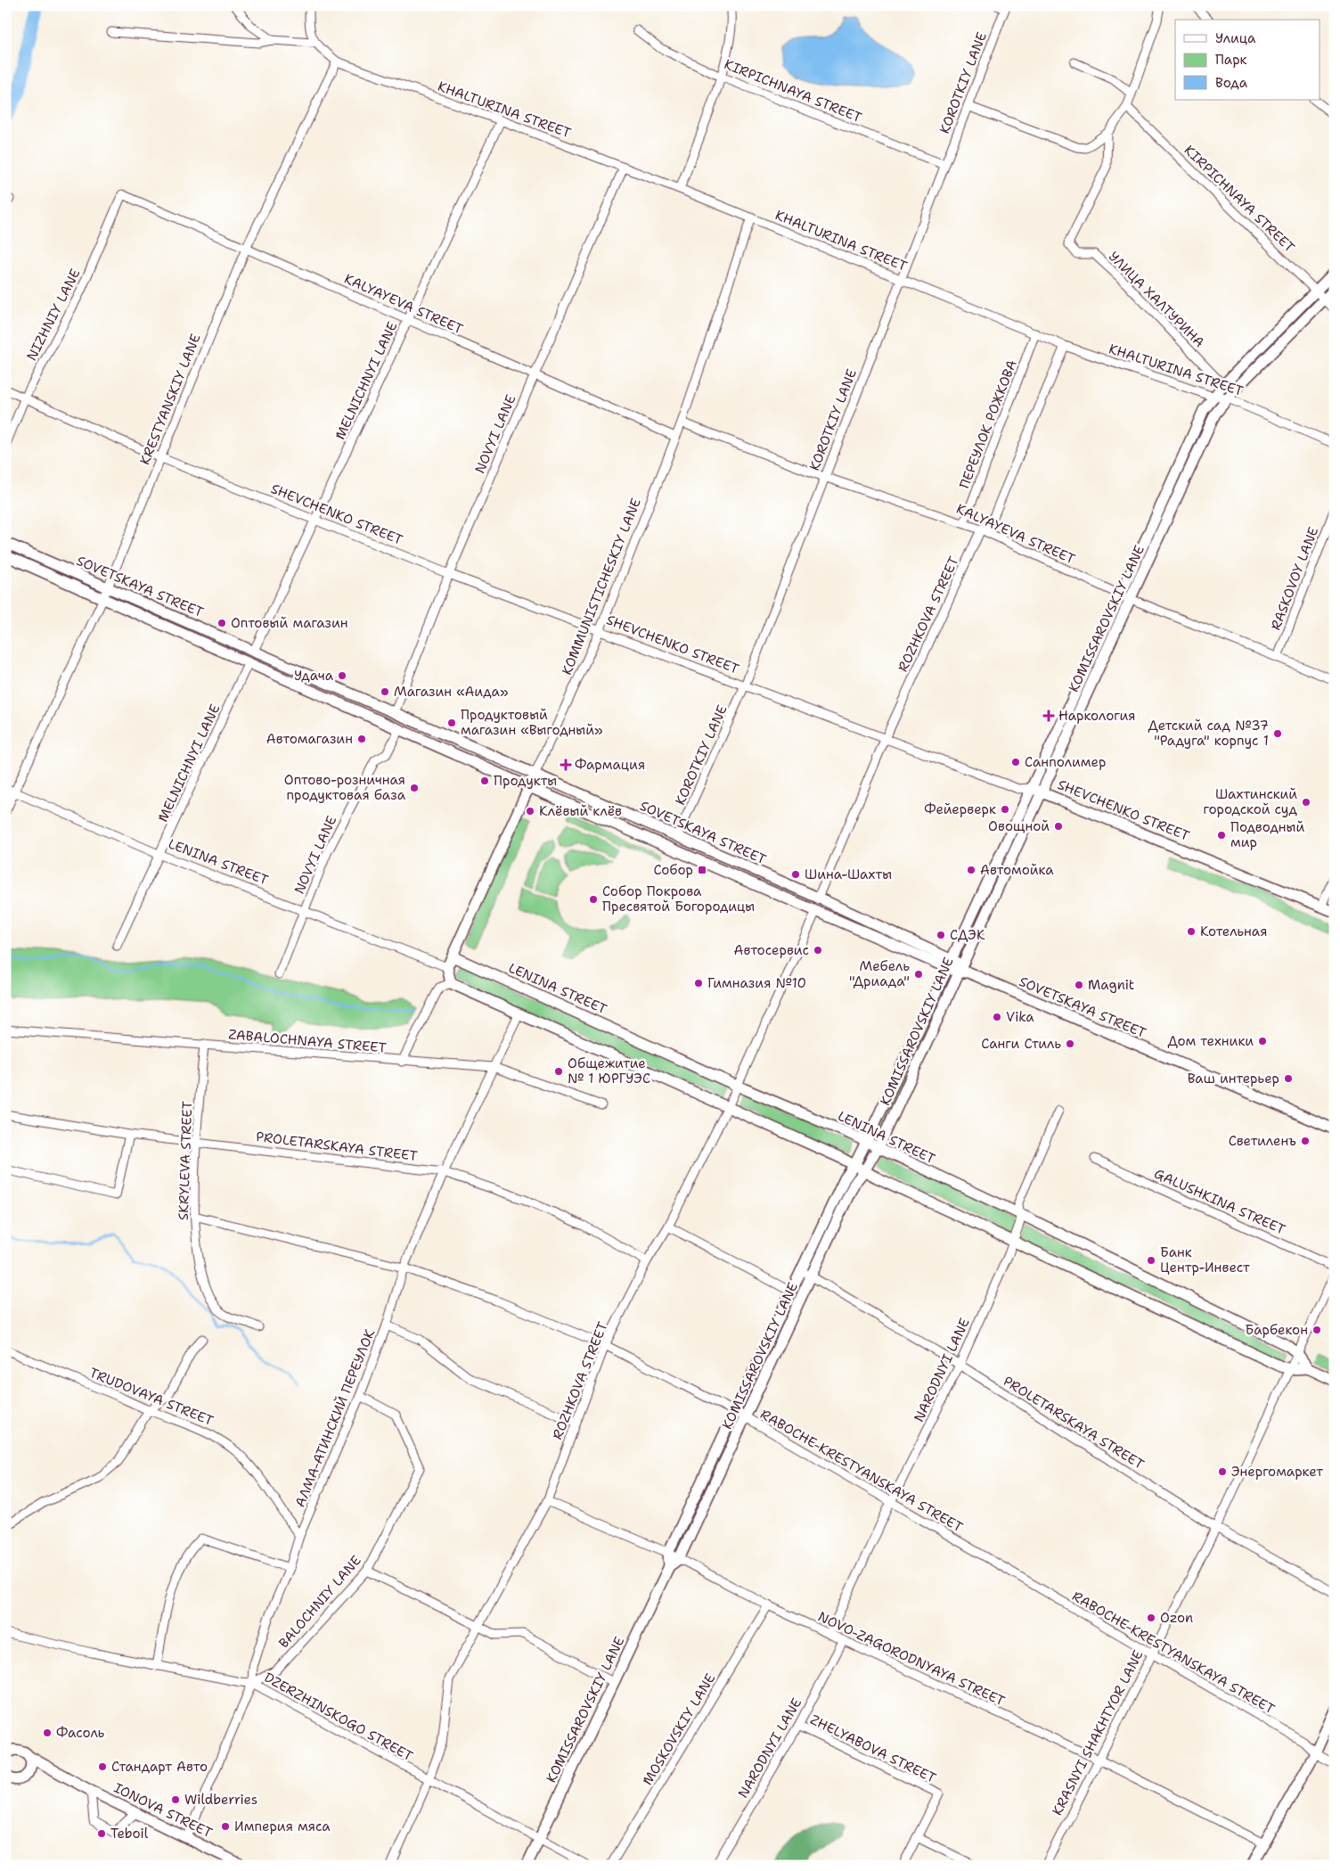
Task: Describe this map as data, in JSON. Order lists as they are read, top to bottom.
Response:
{
  "streets": {
    "main road": [
      "SHEVCHENKO STREET",
      "SOVETSKAYA STREET",
      "KOMMUNISTICHESKIY LANE",
      "KOMISSAROVSKIY LANE",
      "LENINA STREET",
      "IONOVA STREET"
    ],
    "street": [
      "KOROTKIY LANE",
      "KIRPICHNAYA STREET",
      "KHALTURINA STREET",
      "УЛИЦА ХАЛТУРИНА",
      "KALYAYEVA STREET",
      "NIZHNIY LANE",
      "MELNICHNYI LANE",
      "KRESTYANSKIY LANE",
      "ПЕРЕУЛОК РОЖКОВА",
      "NOVYI LANE",
      "RASKOVOY LANE",
      "ROZHKOVA STREET",
      "ZABALOCHNAYA STREET",
      "PROLETARSKAYA STREET",
      "SKRYLEVA STREET",
      "GALUSHKINA STREET",
      "NARODNYI LANE",
      "TRUDOVAYA STREET",
      "АЛМА-АТИНСКИЙ ПЕРЕУЛОК",
      "RABOCHE-KRESTYANSKAYA STREET",
      "BALOCHNIY LANE",
      "NOVO-ZAGORODNYAYA STREET",
      "DZERZHINSKOGO STREET",
      "MOSKOVSKIY LANE",
      "KRASNYI SHAKHTYOR LANE",
      "ZHELYABOVA STREET"
    ]
  },
  "crossings": [
    ["KOROTKIY LANE", "KIRPICHNAYA STREET"],
    ["KOROTKIY LANE", "KHALTURINA STREET"],
    ["KOROTKIY LANE", "KALYAYEVA STREET"],
    ["KOROTKIY LANE", "SHEVCHENKO STREET"],
    ["KOROTKIY LANE", "SOVETSKAYA STREET"],
    ["KIRPICHNAYA STREET", "KOMISSAROVSKIY LANE"],
    ["KHALTURINA STREET", "MELNICHNYI LANE"],
    ["KHALTURINA STREET", "KRESTYANSKIY LANE"],
    ["KHALTURINA STREET", "ПЕРЕУЛОК РОЖКОВА"],
    ["KHALTURINA STREET", "NOVYI LANE"],
    ["KHALTURINA STREET", "KOMMUNISTICHESKIY LANE"],
    ["KHALTURINA STREET", "ROZHKOVA STREET"],
    ["KHALTURINA STREET", "KOMISSAROVSKIY LANE"],
    ["УЛИЦА ХАЛТУРИНА", "KOMISSAROVSKIY LANE"],
    ["KALYAYEVA STREET", "NIZHNIY LANE"],
    ["KALYAYEVA STREET", "MELNICHNYI LANE"],
    ["KALYAYEVA STREET", "KRESTYANSKIY LANE"],
    ["KALYAYEVA STREET", "ПЕРЕУЛОК РОЖКОВА"],
    ["KALYAYEVA STREET", "NOVYI LANE"],
    ["KALYAYEVA STREET", "RASKOVOY LANE"],
    ["KALYAYEVA STREET", "KOMMUNISTICHESKIY LANE"],
    ["KALYAYEVA STREET", "ROZHKOVA STREET"],
    ["KALYAYEVA STREET", "KOMISSAROVSKIY LANE"],
    ["NIZHNIY LANE", "SHEVCHENKO STREET"],
    ["MELNICHNYI LANE", "SHEVCHENKO STREET"],
    ["MELNICHNYI LANE", "SOVETSKAYA STREET"],
    ["MELNICHNYI LANE", "LENINA STREET"],
    ["KRESTYANSKIY LANE", "SHEVCHENKO STREET"],
    ["KRESTYANSKIY LANE", "SOVETSKAYA STREET"],
    ["KRESTYANSKIY LANE", "LENINA STREET"],
    ["NOVYI LANE", "SHEVCHENKO STREET"],
    ["NOVYI LANE", "SOVETSKAYA STREET"],
    ["NOVYI LANE", "LENINA STREET"],
    ["SHEVCHENKO STREET", "KOMMUNISTICHESKIY LANE"],
    ["SHEVCHENKO STREET", "ROZHKOVA STREET"],
    ["SHEVCHENKO STREET", "KOMISSAROVSKIY LANE"],
    ["SOVETSKAYA STREET", "KOMMUNISTICHESKIY LANE"],
    ["SOVETSKAYA STREET", "ROZHKOVA STREET"],
    ["SOVETSKAYA STREET", "KOMISSAROVSKIY LANE"],
    ["KOMMUNISTICHESKIY LANE", "LENINA STREET"],
    ["ROZHKOVA STREET", "LENINA STREET"],
    ["ROZHKOVA STREET", "PROLETARSKAYA STREET"],
    ["ROZHKOVA STREET", "RABOCHE-KRESTYANSKAYA STREET"],
    ["ROZHKOVA STREET", "NOVO-ZAGORODNYAYA STREET"],
    ["ROZHKOVA STREET", "DZERZHINSKOGO STREET"],
    ["KOMISSAROVSKIY LANE", "LENINA STREET"],
    ["KOMISSAROVSKIY LANE", "PROLETARSKAYA STREET"],
    ["KOMISSAROVSKIY LANE", "RABOCHE-KRESTYANSKAYA STREET"],
    ["KOMISSAROVSKIY LANE", "NOVO-ZAGORODNYAYA STREET"],
    ["KOMISSAROVSKIY LANE", "DZERZHINSKOGO STREET"],
    ["LENINA STREET", "NARODNYI LANE"],
    ["LENINA STREET", "АЛМА-АТИНСКИЙ ПЕРЕУЛОК"],
    ["LENINA STREET", "KRASNYI SHAKHTYOR LANE"],
    ["ZABALOCHNAYA STREET", "SKRYLEVA STREET"],
    ["ZABALOCHNAYA STREET", "АЛМА-АТИНСКИЙ ПЕРЕУЛОК"],
    ["PROLETARSKAYA STREET", "SKRYLEVA STREET"],
    ["PROLETARSKAYA STREET", "NARODNYI LANE"],
    ["PROLETARSKAYA STREET", "АЛМА-АТИНСКИЙ ПЕРЕУЛОК"],
    ["PROLETARSKAYA STREET", "KRASNYI SHAKHTYOR LANE"],
    ["SKRYLEVA STREET", "RABOCHE-KRESTYANSKAYA STREET"],
    ["NARODNYI LANE", "RABOCHE-KRESTYANSKAYA STREET"],
    ["NARODNYI LANE", "NOVO-ZAGORODNYAYA STREET"],
    ["NARODNYI LANE", "ZHELYABOVA STREET"],
    ["TRUDOVAYA STREET", "АЛМА-АТИНСКИЙ ПЕРЕУЛОК"],
    ["АЛМА-АТИНСКИЙ ПЕРЕУЛОК", "RABOCHE-KRESTYANSKAYA STREET"],
    ["АЛМА-АТИНСКИЙ ПЕРЕУЛОК", "BALOCHNIY LANE"],
    ["АЛМА-АТИНСКИЙ ПЕРЕУЛОК", "DZERZHINSKOGO STREET"],
    ["АЛМА-АТИНСКИЙ ПЕРЕУЛОК", "IONOVA STREET"],
    ["RABOCHE-KRESTYANSKAYA STREET", "KRASNYI SHAKHTYOR LANE"],
    ["BALOCHNIY LANE", "DZERZHINSKOGO STREET"],
    ["NOVO-ZAGORODNYAYA STREET", "MOSKOVSKIY LANE"],
    ["NOVO-ZAGORODNYAYA STREET", "KRASNYI SHAKHTYOR LANE"]
  ],
  "places": {
    "other": [
      "Оптовый магазин",
      "Удача",
      "Магазин «Аида»",
      "Продуктовый магазин «Выгодный»",
      "Детский сад №37 \"Радуга\" корпус 1",
      "Автомагазин",
      "Санполимер",
      "Продукты",
      "Оптово-розничная продуктовая база",
      "Шахтинский городской суд",
      "Фейерверк",
      "Клёвый клёв",
      "Овощной",
      "Подводный мир",
      "Автомойка",
      "Шина-Шахты",
      "Собор Покрова Пресвятой Богородицы",
      "Котельная",
      "СДЭК",
      "Автосервис",
      "Мебель \"Дриада\"",
      "Гимназия №10",
      "Magnit",
      "Vika",
      "Дом техники",
      "Санги Стиль",
      "Общежитие № 1 ЮРГУЭС",
      "Ваш интерьер",
      "Светиленъ",
      "Банк Центр-Инвест",
      "Барбекон",
      "Энергомаркет",
      "Ozon",
      "Фасоль",
      "Стандарт Авто",
      "Wildberries",
      "Империя мяса",
      "Teboil"
    ],
    "health": ["Наркология", "Фармация"],
    "transit": ["Собор"]
  },
  "legend": ["Улица", "Парк", "Вода"]
}
